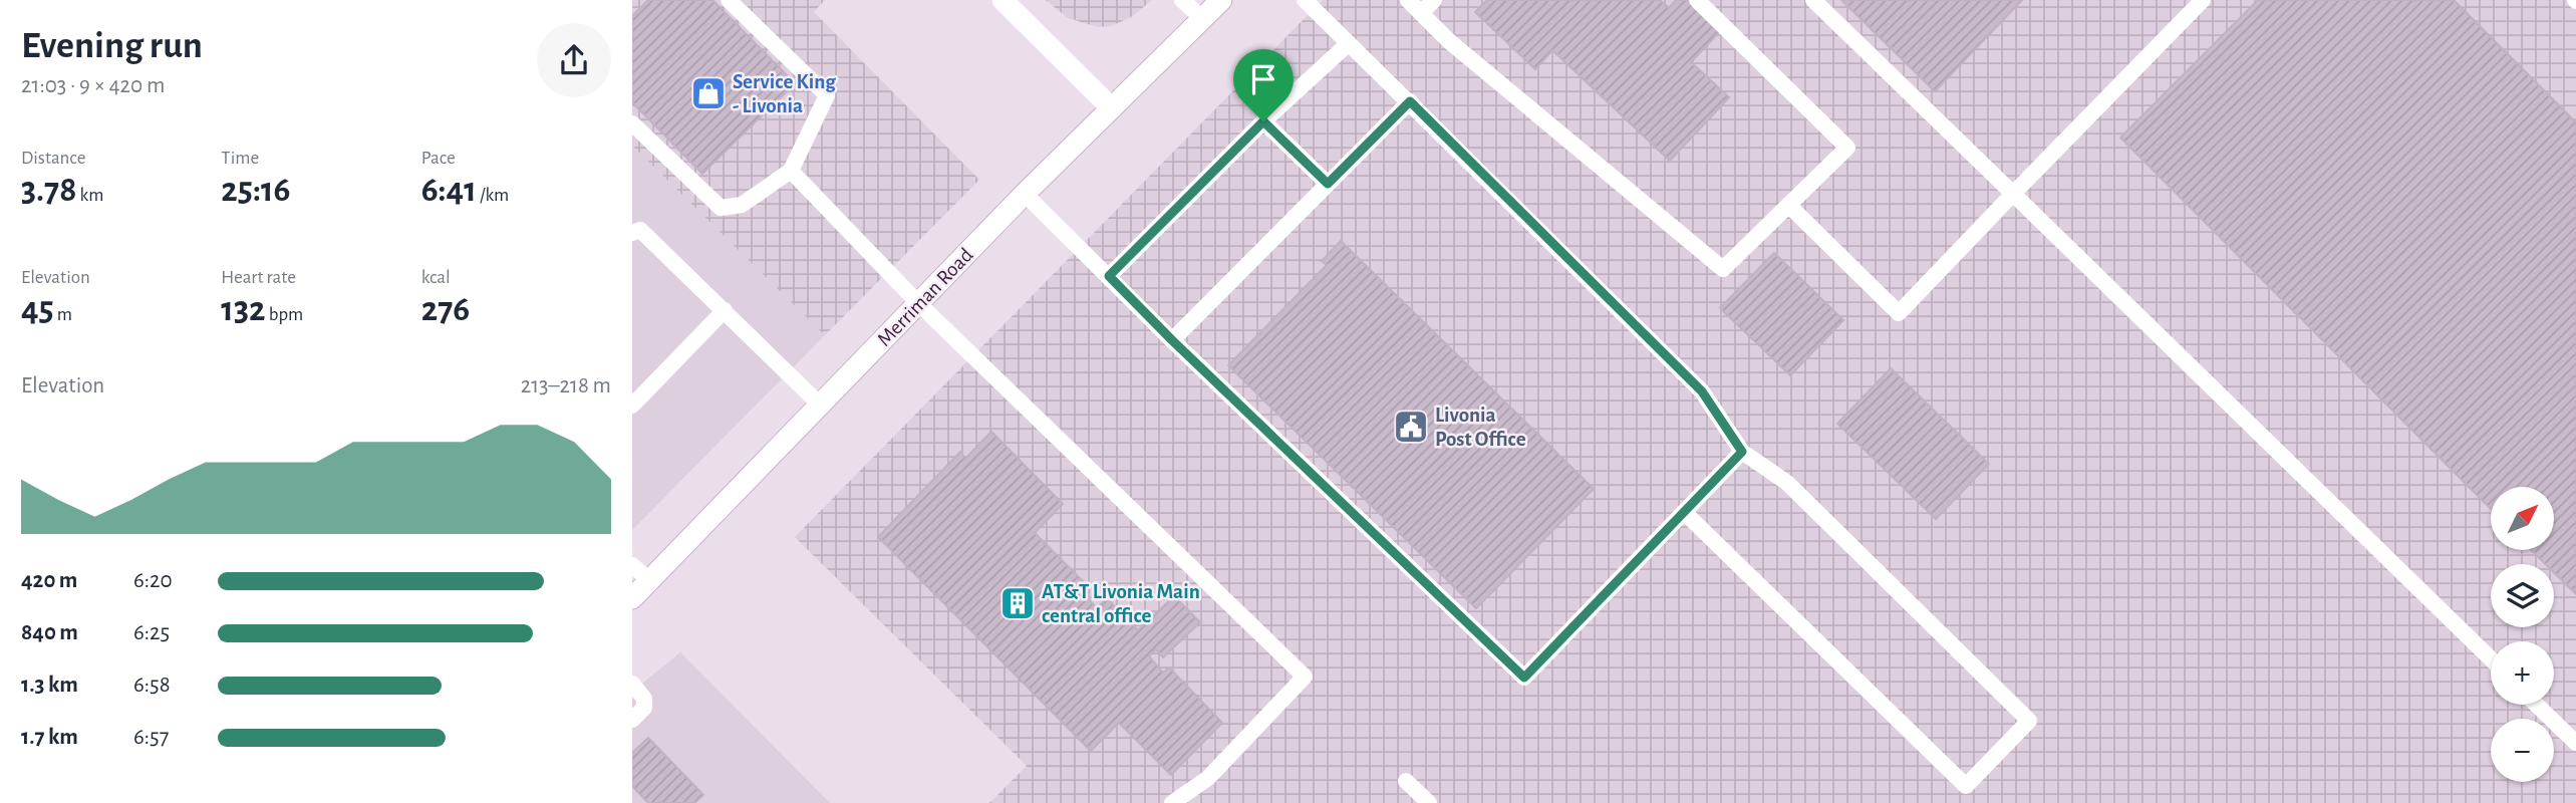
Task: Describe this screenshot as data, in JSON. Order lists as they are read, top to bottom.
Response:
{
  "streets": {
    "main road": ["Merriman Road"]
  },
  "places": {
    "shop": ["Service King - Livonia"],
    "public building": ["Livonia Post Office"],
    "building": ["AT&T Livonia Main central office"]
  },
  "north": "top right",
  "page": {
    "heading": ["Evening run", "21:03 · 9 × 420 m"],
    "stats": [
      ["Distance", "3.78 km"],
      ["Time", "25:16"],
      ["Pace", "6:41 /km"],
      ["Elevation", "45 m"],
      ["Heart rate", "132 bpm"],
      ["kcal", "276"]
    ],
    "chart": ["Elevation", "213–218 m"],
    "map_buttons": ["+", "−"],
    "list": [
      {
        "name": "420 m",
        "note": "6:20"
      },
      {
        "name": "840 m",
        "note": "6:25"
      },
      {
        "name": "1.3 km",
        "note": "6:58"
      },
      {
        "name": "1.7 km",
        "note": "6:57"
      }
    ]
  }
}
